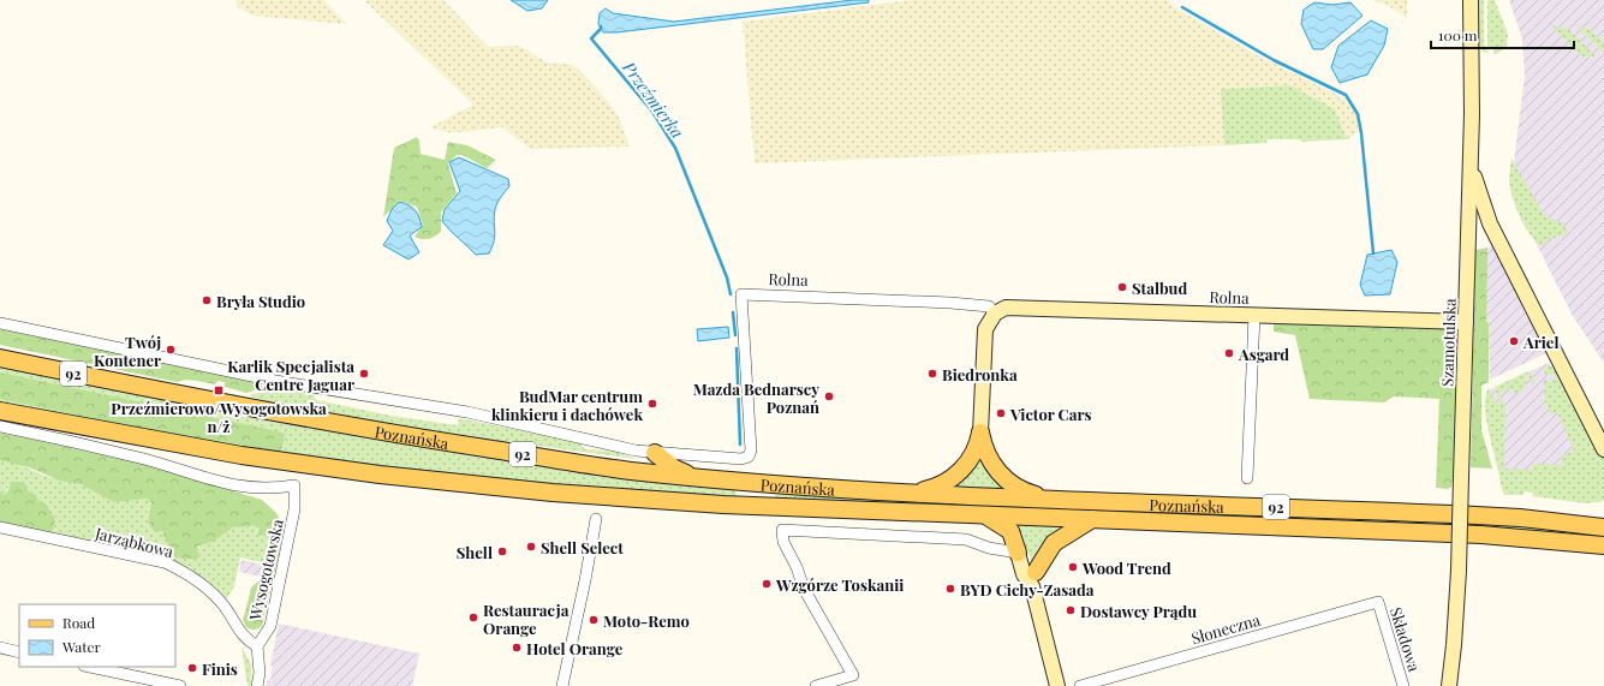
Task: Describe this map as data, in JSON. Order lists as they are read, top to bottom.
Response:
{
  "streets": {
    "main road": ["92", "Poznańska"],
    "street": [
      "Rolna",
      "Szamotulska",
      "Jarząbkowa",
      "Wysogotowska",
      "Słoneczna",
      "Składowa"
    ]
  },
  "crossings": [
    ["Rolna", "Szamotulska"],
    ["Rolna", "Poznańska"],
    ["Jarząbkowa", "Wysogotowska"],
    ["Słoneczna", "Składowa"]
  ],
  "water": ["Przeźmierka"],
  "places": {
    "other": [
      "Stalbud",
      "Bryła Studio",
      "Ariel",
      "Twój Kontener",
      "Asgard",
      "Karlik Specjalista Centre Jaguar",
      "Biedronka",
      "Mazda Bednarscy Poznań",
      "BudMar centrum klinkieru i dachówek",
      "Victor Cars",
      "Shell Select",
      "Shell",
      "Wood Trend",
      "Wzgórze Toskanii",
      "BYD Cichy-Zasada",
      "Dostawcy Prądu",
      "Restauracja Orange",
      "Moto-Remo",
      "Hotel Orange",
      "Finis"
    ],
    "transit": ["Przeźmierowo/Wysogotowska n/ż"]
  },
  "legend": ["Road", "Water"],
  "scale_bar": "100 m"
}
